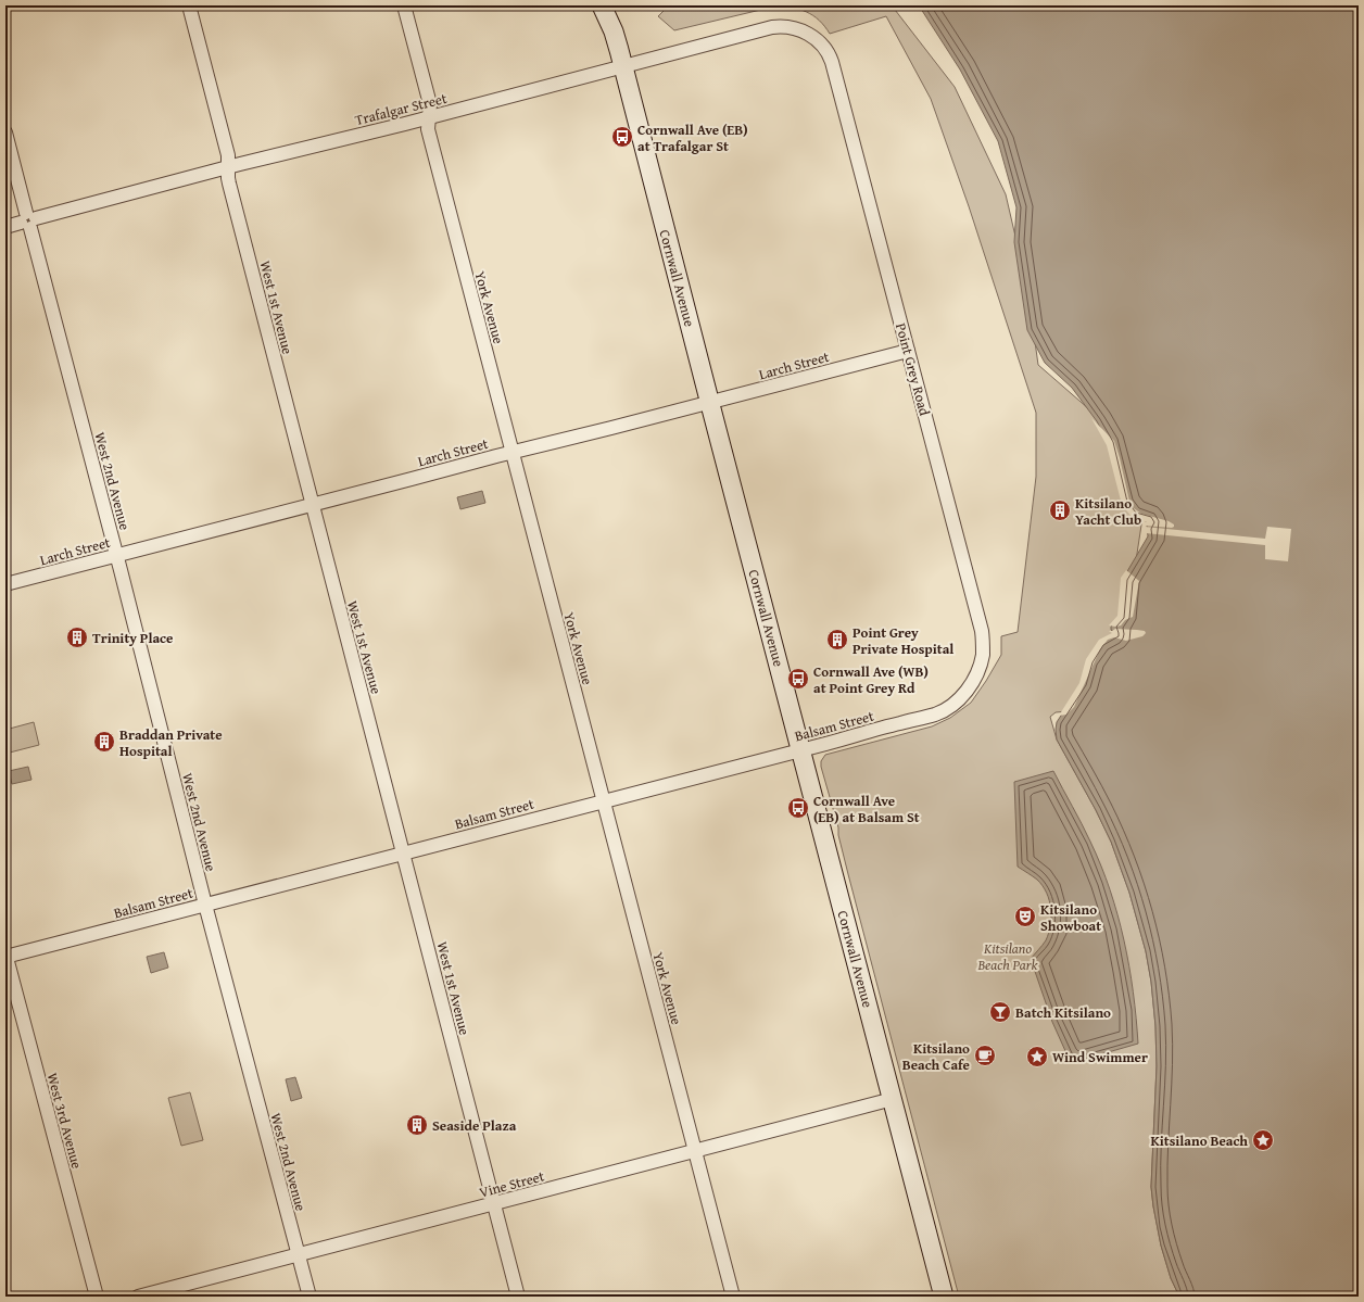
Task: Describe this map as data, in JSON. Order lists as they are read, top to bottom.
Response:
{
  "streets": {
    "main road": ["Cornwall Avenue"],
    "street": [
      "Trafalgar Street",
      "West 1st Avenue",
      "York Avenue",
      "Larch Street",
      "Point Grey Road",
      "West 2nd Avenue",
      "Balsam Street",
      "West 3rd Avenue",
      "Vine Street"
    ]
  },
  "crossings": [
    ["Trafalgar Street", "Cornwall Avenue"],
    ["Trafalgar Street", "West 1st Avenue"],
    ["Trafalgar Street", "York Avenue"],
    ["Trafalgar Street", "Point Grey Road"],
    ["Trafalgar Street", "West 2nd Avenue"],
    ["Cornwall Avenue", "Larch Street"],
    ["Cornwall Avenue", "Balsam Street"],
    ["Cornwall Avenue", "Vine Street"],
    ["West 1st Avenue", "Larch Street"],
    ["West 1st Avenue", "Balsam Street"],
    ["West 1st Avenue", "Vine Street"],
    ["York Avenue", "Larch Street"],
    ["York Avenue", "Balsam Street"],
    ["York Avenue", "Vine Street"],
    ["Larch Street", "Point Grey Road"],
    ["Larch Street", "West 2nd Avenue"],
    ["Point Grey Road", "Balsam Street"],
    ["West 2nd Avenue", "Balsam Street"],
    ["West 2nd Avenue", "Vine Street"],
    ["Balsam Street", "West 3rd Avenue"]
  ],
  "parks": ["Kitsilano Beach Park"],
  "places": {
    "bus stop": ["Cornwall Ave (EB) at Trafalgar St", "Cornwall Ave (WB) at Point Grey Rd", "Cornwall Ave (EB) at Balsam St"],
    "building": [
      "Kitsilano Yacht Club",
      "Trinity Place",
      "Point Grey Private Hospital",
      "Braddan Private Hospital",
      "Seaside Plaza"
    ],
    "theatre": ["Kitsilano Showboat"],
    "bar": ["Batch Kitsilano"],
    "cafe": ["Kitsilano Beach Cafe"],
    "place": ["Wind Swimmer", "Kitsilano Beach"]
  }
}
